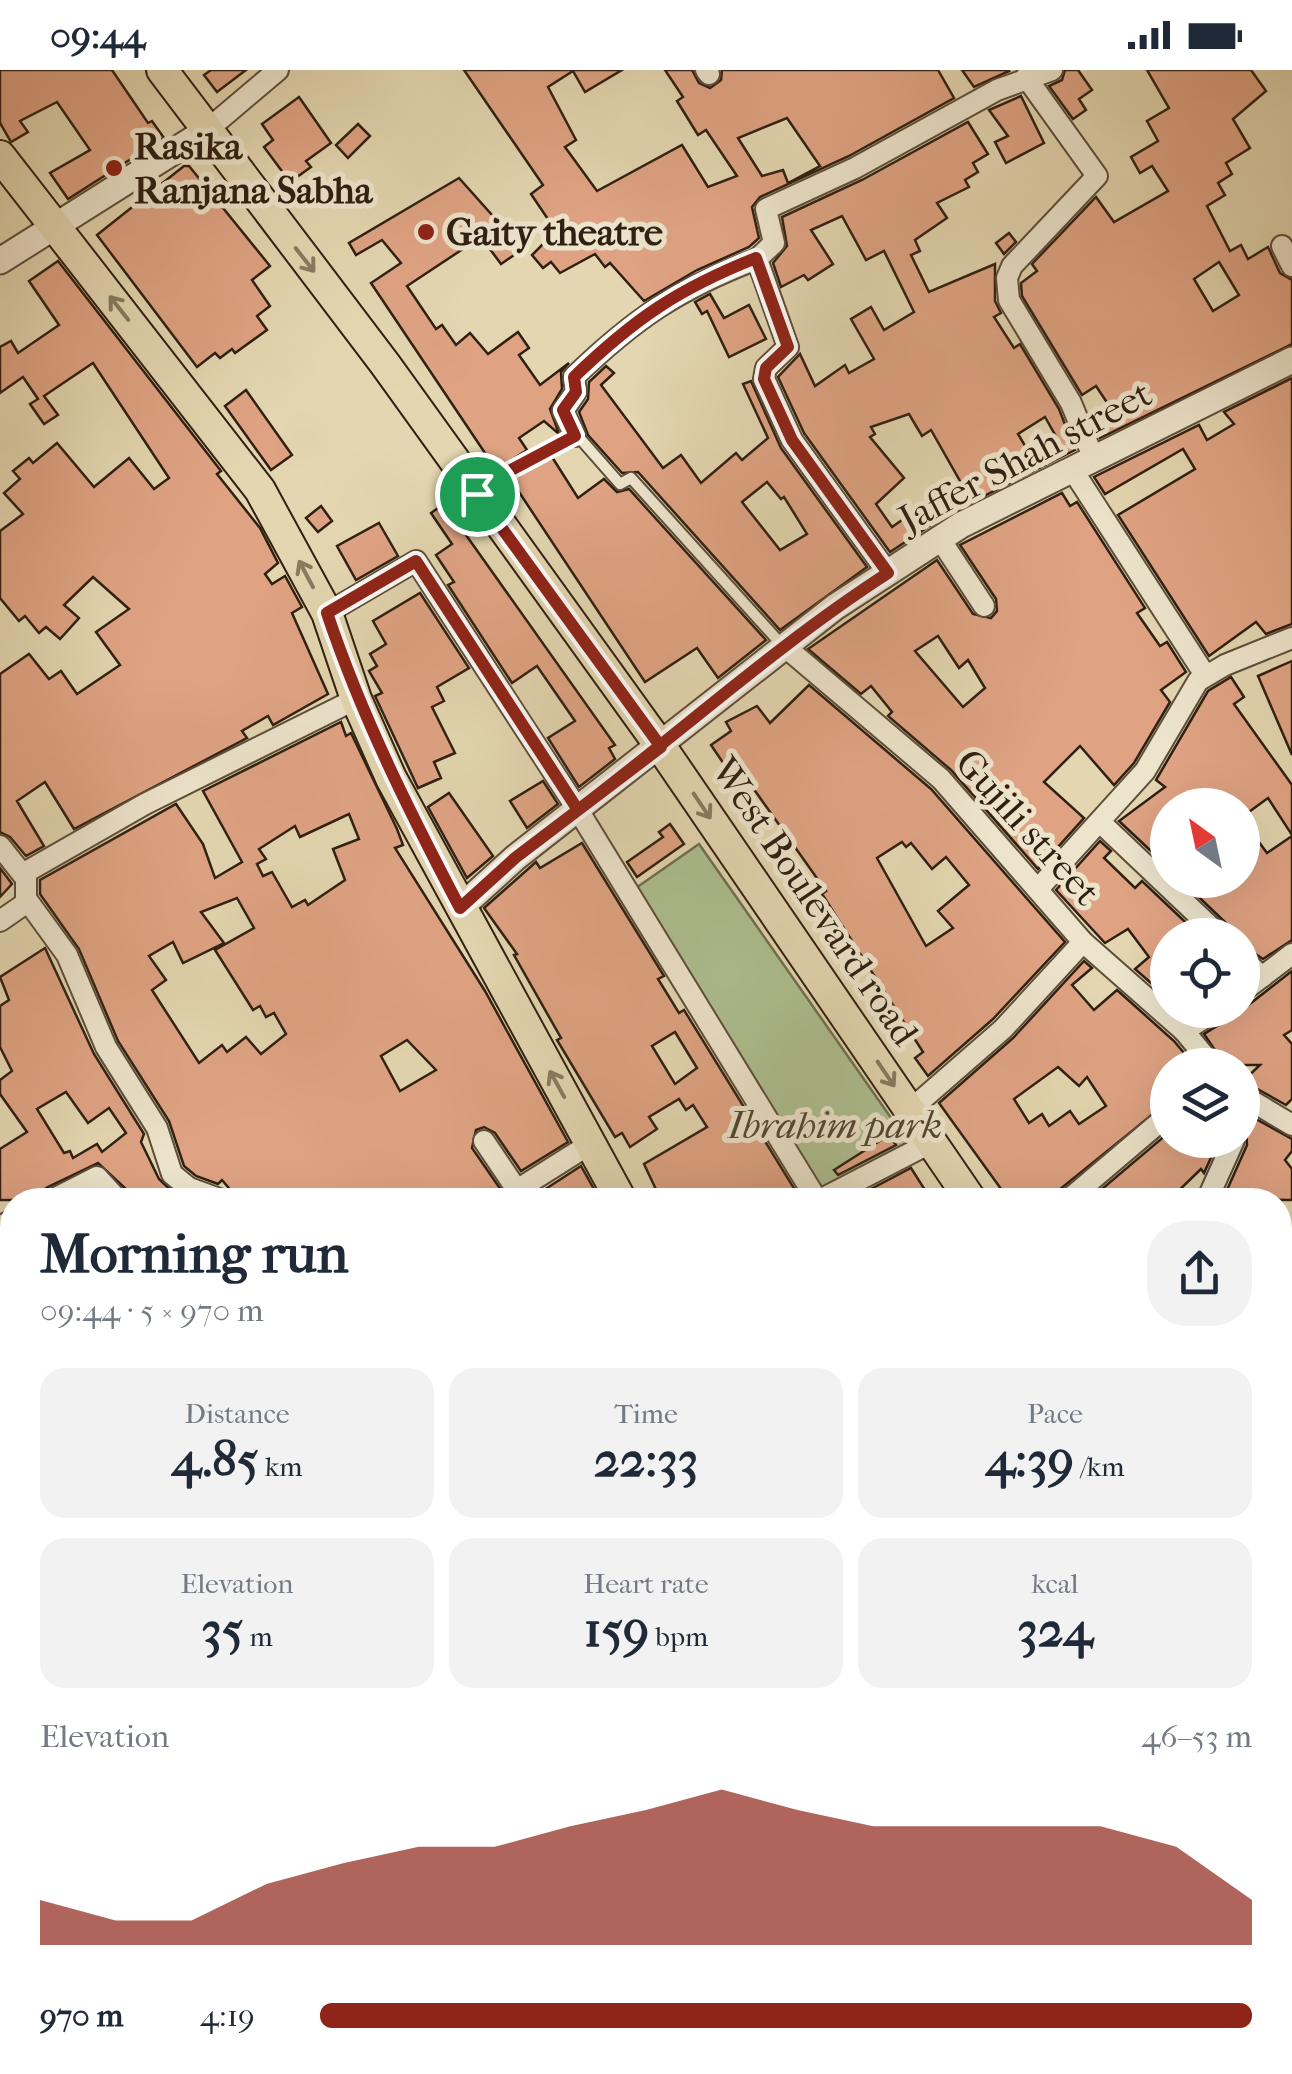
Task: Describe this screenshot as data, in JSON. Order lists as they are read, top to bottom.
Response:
{
  "streets": {
    "main road": ["West Boulevard road"],
    "street": ["Jaffer Shah street", "Gujili street"]
  },
  "crossings": [
    ["Jaffer Shah street", "Gujili street"],
    ["Jaffer Shah street", "West Boulevard road"]
  ],
  "parks": ["Ibrahim park"],
  "places": ["Rasika Ranjana Sabha", "Gaity theatre"],
  "north": "top left",
  "page": {
    "status": "09:44",
    "heading": ["Morning run", "09:44 · 5 × 970 m"],
    "stats": [
      ["Distance", "4.85 km"],
      ["Time", "22:33"],
      ["Pace", "4:39 /km"],
      ["Elevation", "35 m"],
      ["Heart rate", "159 bpm"],
      ["kcal", "324"]
    ],
    "chart": ["Elevation", "46–53 m"],
    "list": [
      {
        "name": "970 m",
        "note": "4:19"
      }
    ]
  }
}
